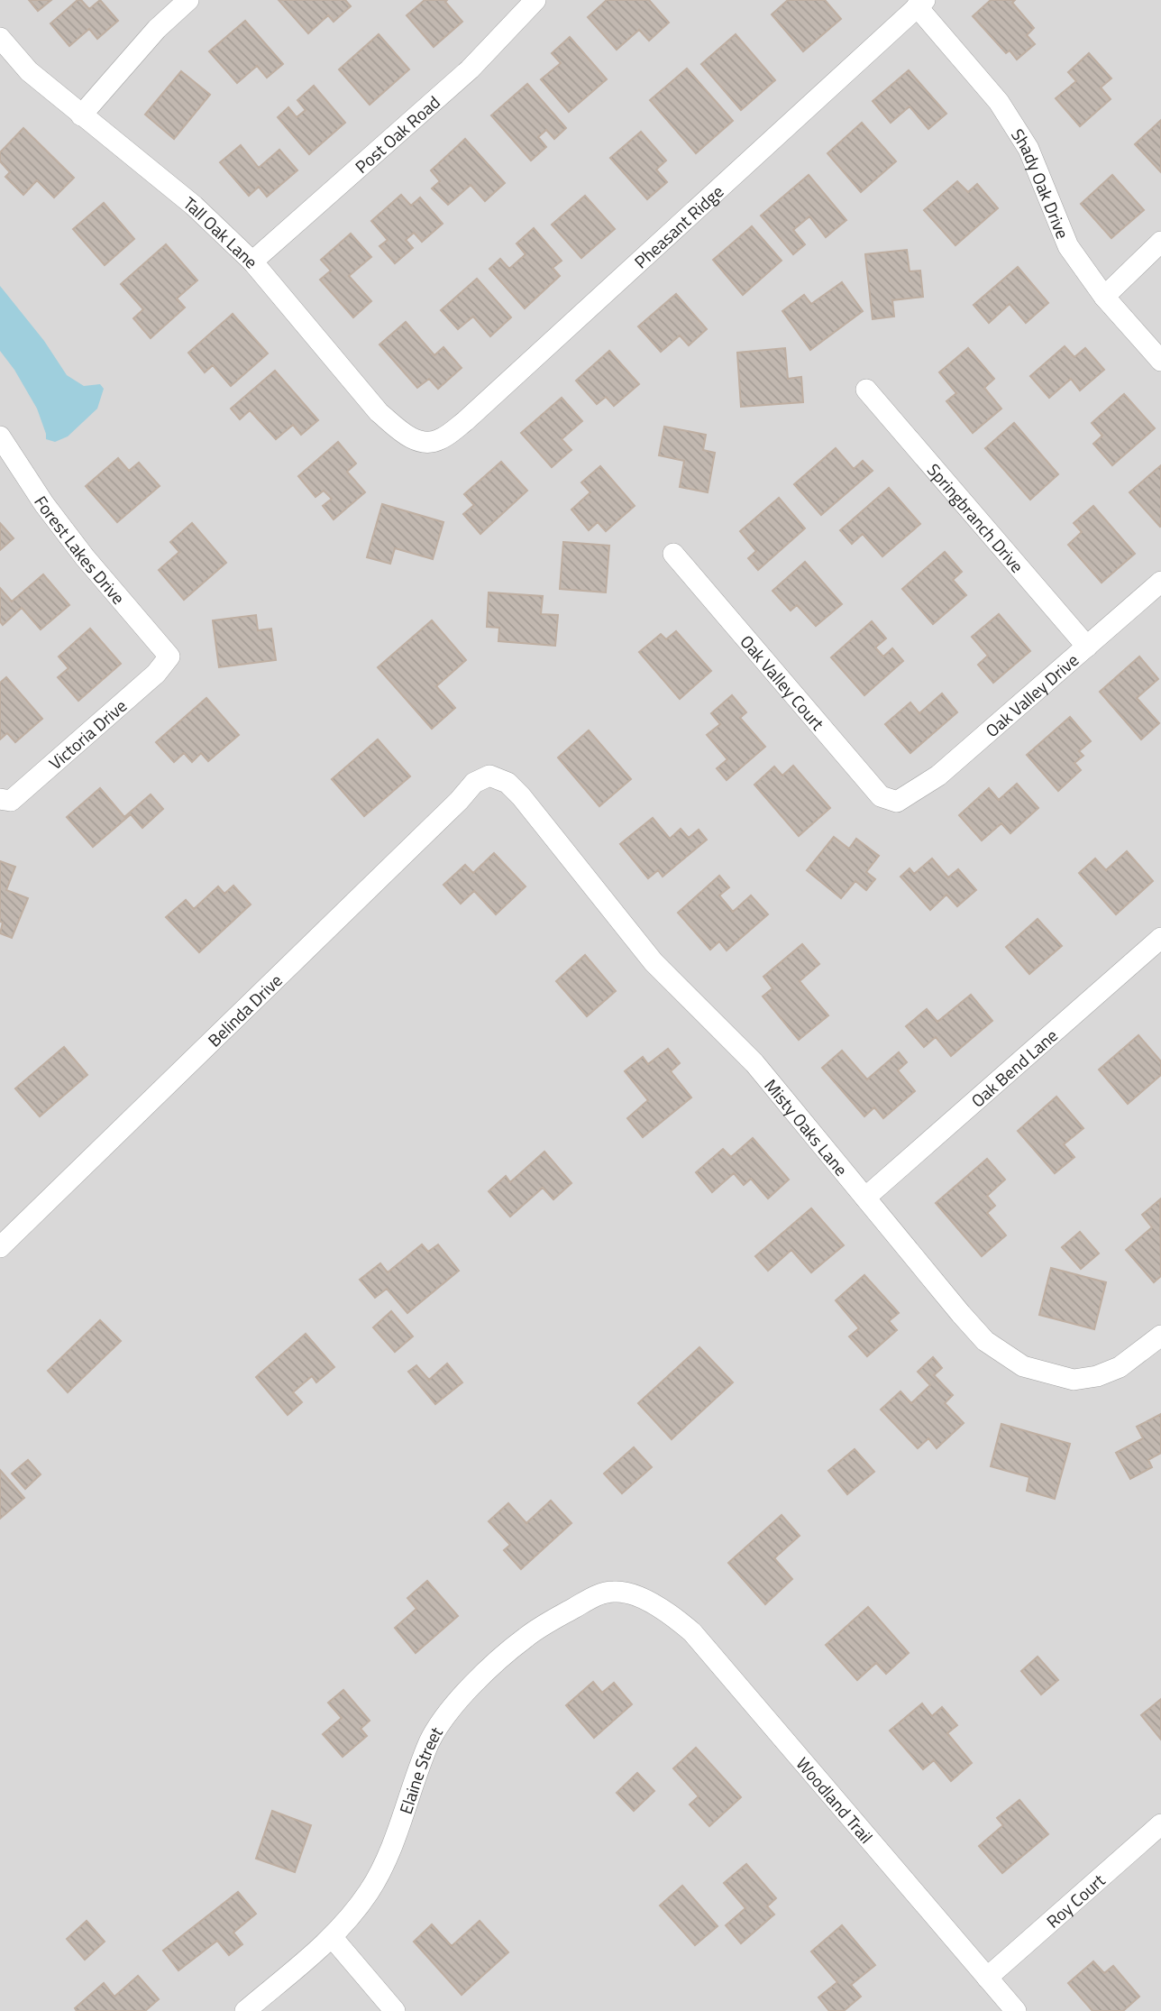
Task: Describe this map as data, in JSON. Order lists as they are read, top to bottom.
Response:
{
  "streets": {
    "street": [
      "Post Oak Road",
      "Shady Oak Drive",
      "Pheasant Ridge",
      "Tall Oak Lane",
      "Springbranch Drive",
      "Forest Lakes Drive",
      "Oak Valley Court",
      "Oak Valley Drive",
      "Victoria Drive",
      "Belinda Drive",
      "Oak Bend Lane",
      "Misty Oaks Lane",
      "Elaine Street",
      "Woodland Trail",
      "Roy Court"
    ]
  },
  "crossings": [
    ["Post Oak Road", "Tall Oak Lane"],
    ["Shady Oak Drive", "Pheasant Ridge"],
    ["Pheasant Ridge", "Tall Oak Lane"],
    ["Springbranch Drive", "Oak Valley Drive"],
    ["Forest Lakes Drive", "Victoria Drive"],
    ["Oak Valley Court", "Oak Valley Drive"],
    ["Belinda Drive", "Misty Oaks Lane"],
    ["Oak Bend Lane", "Misty Oaks Lane"],
    ["Elaine Street", "Woodland Trail"],
    ["Woodland Trail", "Roy Court"]
  ]
}
